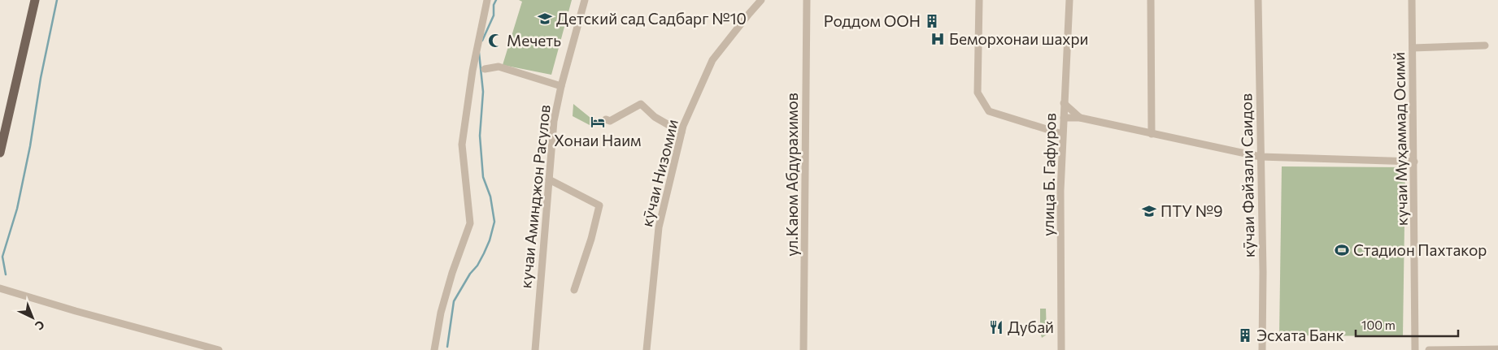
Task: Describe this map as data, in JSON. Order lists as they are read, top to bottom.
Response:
{
  "streets": {
    "street": [
      "кучаи Муҳаммад Осимй",
      "кӯчаи Низомии",
      "ул.Каюм Абдурахимов",
      "улица Б. Гафуров",
      "кӯчаи Файзали Саидов",
      "кучаи Аминджон Расулов"
    ]
  },
  "places": {
    "school or university": ["Детский сад Садбарг №10", "ПТУ №9"],
    "building": ["Роддом ООН", "Эсхата Банк"],
    "hospital": ["Беморхонаи шахри"],
    "mosque": ["Мечеть"],
    "hotel": ["Хонаи Наим"],
    "sports": ["Стадион Пахтакор"],
    "restaurant": ["Дубай"]
  },
  "scale_bar": "100 m",
  "north": "bottom right"
}
